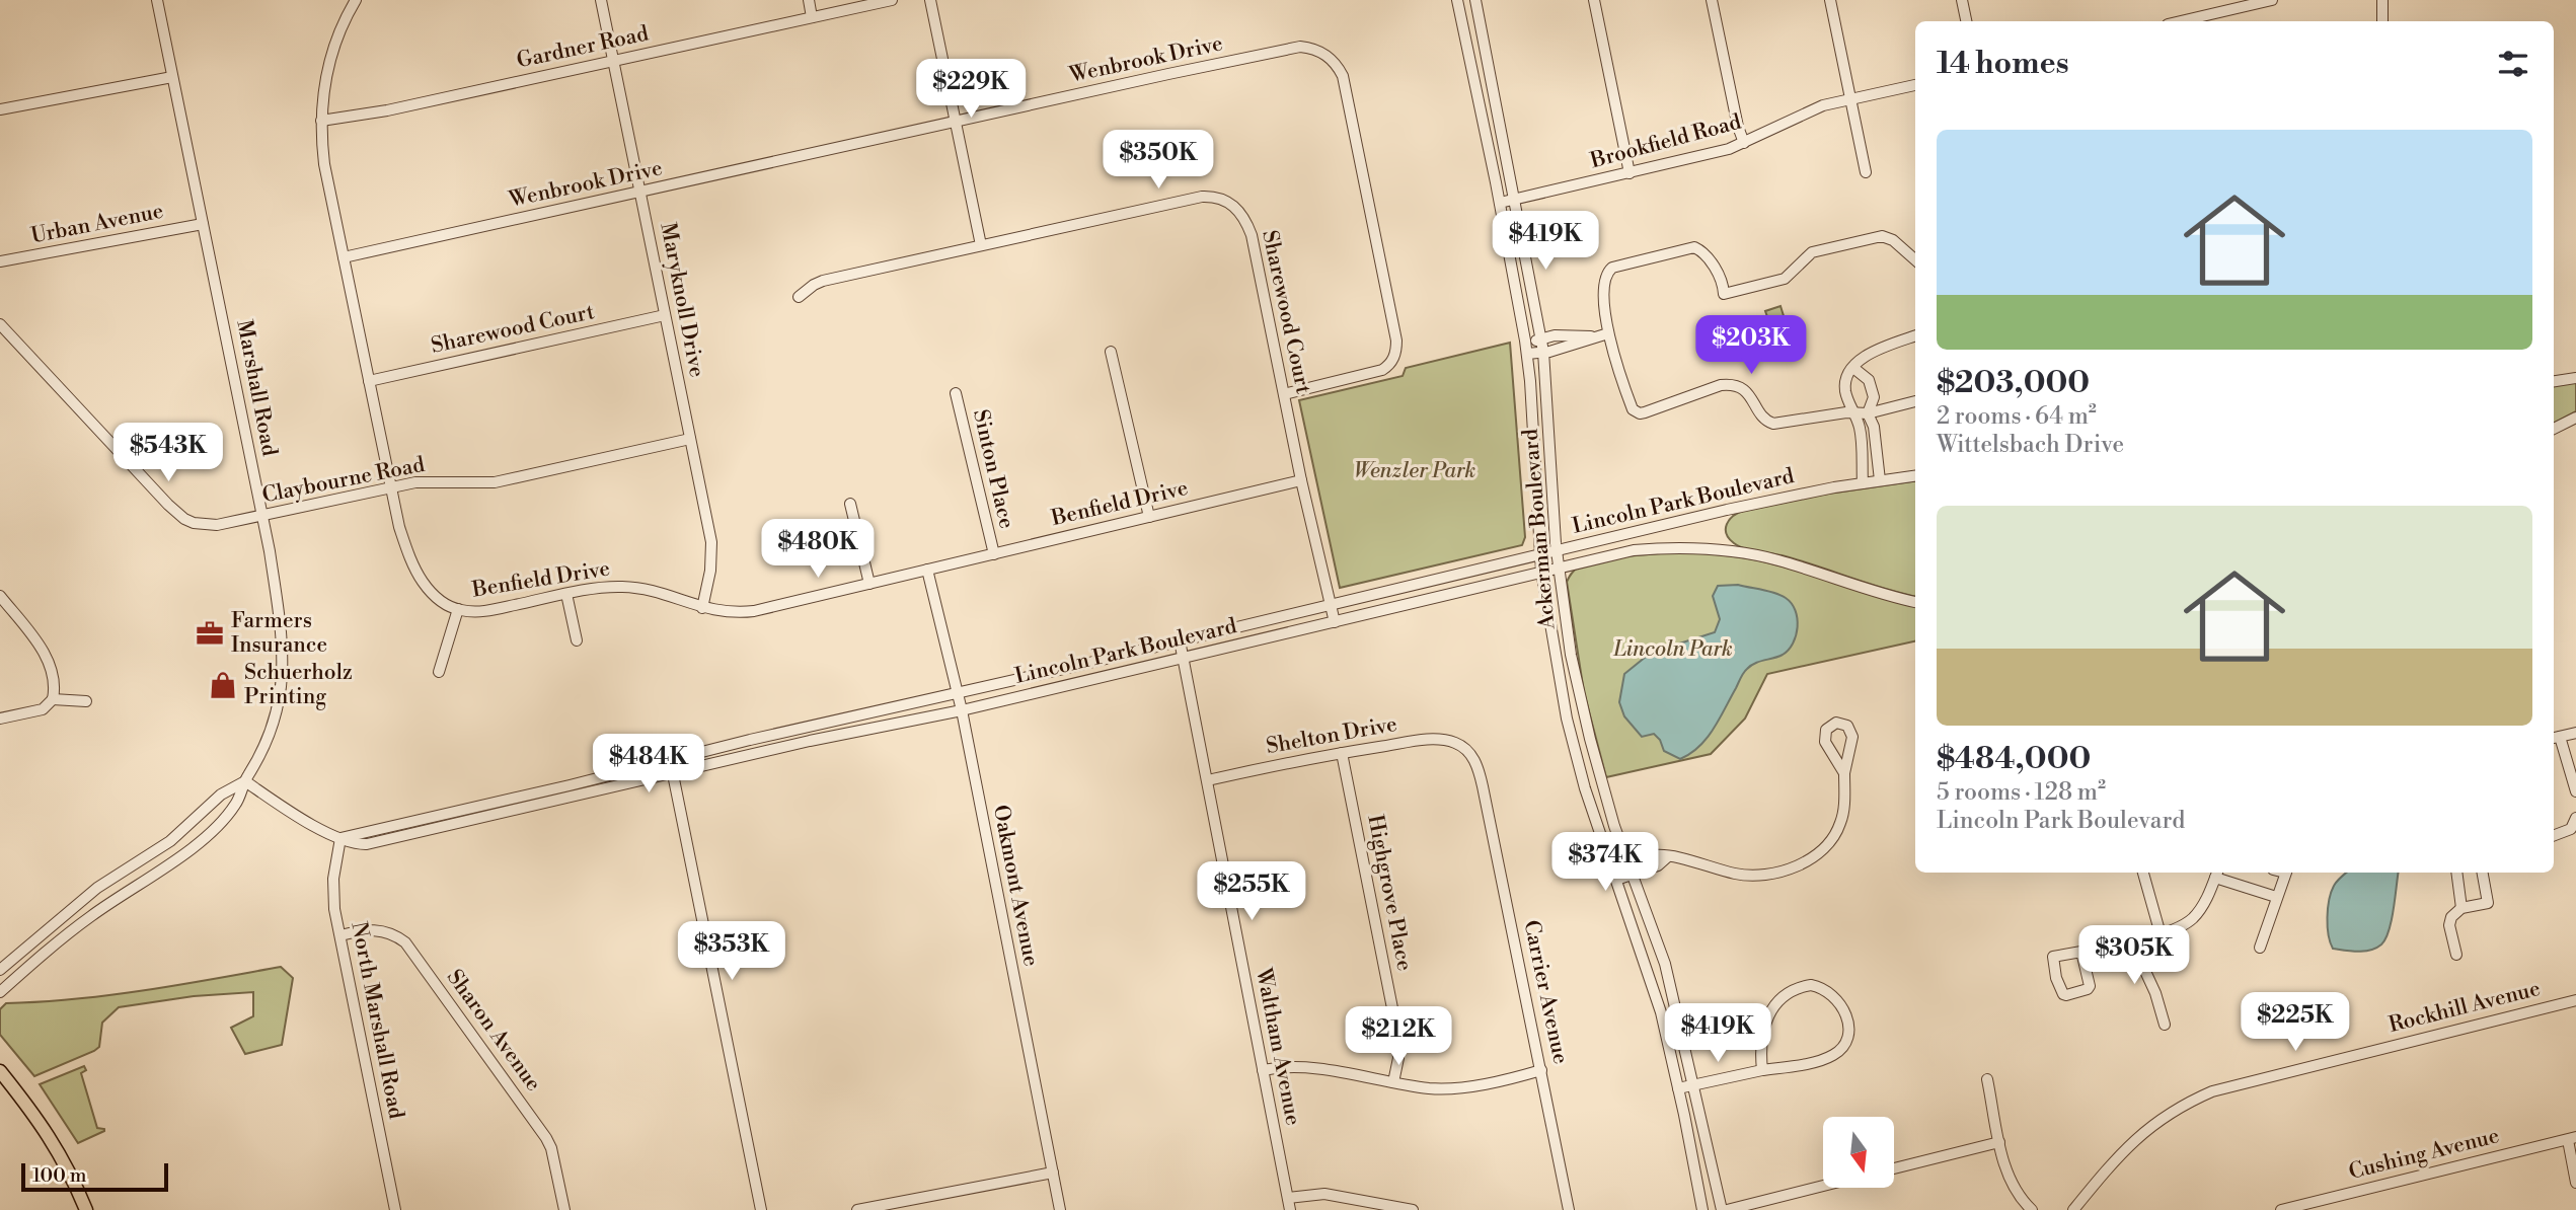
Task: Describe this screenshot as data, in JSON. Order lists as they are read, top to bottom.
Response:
{
  "streets": {
    "street": [
      "Gardner Road",
      "Wenbrook Drive",
      "Brookfield Road",
      "Urban Avenue",
      "Maryknoll Drive",
      "Sharewood Court",
      "Marshall Road",
      "Sinton Place",
      "Claybourne Road",
      "Lincoln Park Boulevard",
      "Benfield Drive",
      "Ackerman Boulevard",
      "Shelton Drive",
      "Oakmont Avenue",
      "Highgrove Place",
      "Carrier Avenue",
      "Rockhill Avenue",
      "North Marshall Road",
      "Sharon Avenue",
      "Waltham Avenue",
      "Cushing Avenue"
    ]
  },
  "crossings": [
    ["Gardner Road", "Maryknoll Drive"],
    ["Gardner Road", "Benfield Drive"],
    ["Wenbrook Drive", "Maryknoll Drive"],
    ["Wenbrook Drive", "Sharewood Court"],
    ["Wenbrook Drive", "Benfield Drive"],
    ["Brookfield Road", "Ackerman Boulevard"],
    ["Urban Avenue", "Marshall Road"],
    ["Maryknoll Drive", "Sharewood Court"],
    ["Maryknoll Drive", "Claybourne Road"],
    ["Maryknoll Drive", "Benfield Drive"],
    ["Sharewood Court", "Lincoln Park Boulevard"],
    ["Sharewood Court", "Benfield Drive"],
    ["Marshall Road", "Claybourne Road"],
    ["Marshall Road", "Lincoln Park Boulevard"],
    ["Sinton Place", "Benfield Drive"],
    ["Claybourne Road", "Benfield Drive"],
    ["Lincoln Park Boulevard", "Ackerman Boulevard"],
    ["Lincoln Park Boulevard", "Oakmont Avenue"],
    ["Lincoln Park Boulevard", "North Marshall Road"],
    ["Lincoln Park Boulevard", "Waltham Avenue"],
    ["Benfield Drive", "Oakmont Avenue"],
    ["Shelton Drive", "Highgrove Place"],
    ["Shelton Drive", "Carrier Avenue"],
    ["Shelton Drive", "Waltham Avenue"],
    ["North Marshall Road", "Sharon Avenue"]
  ],
  "parks": ["Wenzler Park", "Lincoln Park"],
  "places": {
    "office": ["Farmers Insurance"],
    "shop": ["Schuerholz Printing"]
  },
  "scale_bar": "100 m",
  "north": "bottom",
  "page": {
    "heading": "14 homes",
    "price": [
      "$229K",
      "$350K",
      "$419K",
      "$203K",
      "$543K",
      "$480K",
      "$484K",
      "$374K",
      "$255K",
      "$353K",
      "$305K",
      "$225K",
      "$419K",
      "$212K"
    ],
    "list": [
      {
        "name": "$203,000",
        "note": "2 rooms · 64 m² · Wittelsbach Drive"
      },
      {
        "name": "$484,000",
        "note": "5 rooms · 128 m² · Lincoln Park Boulevard"
      }
    ],
    "scale": "100 m"
  }
}
